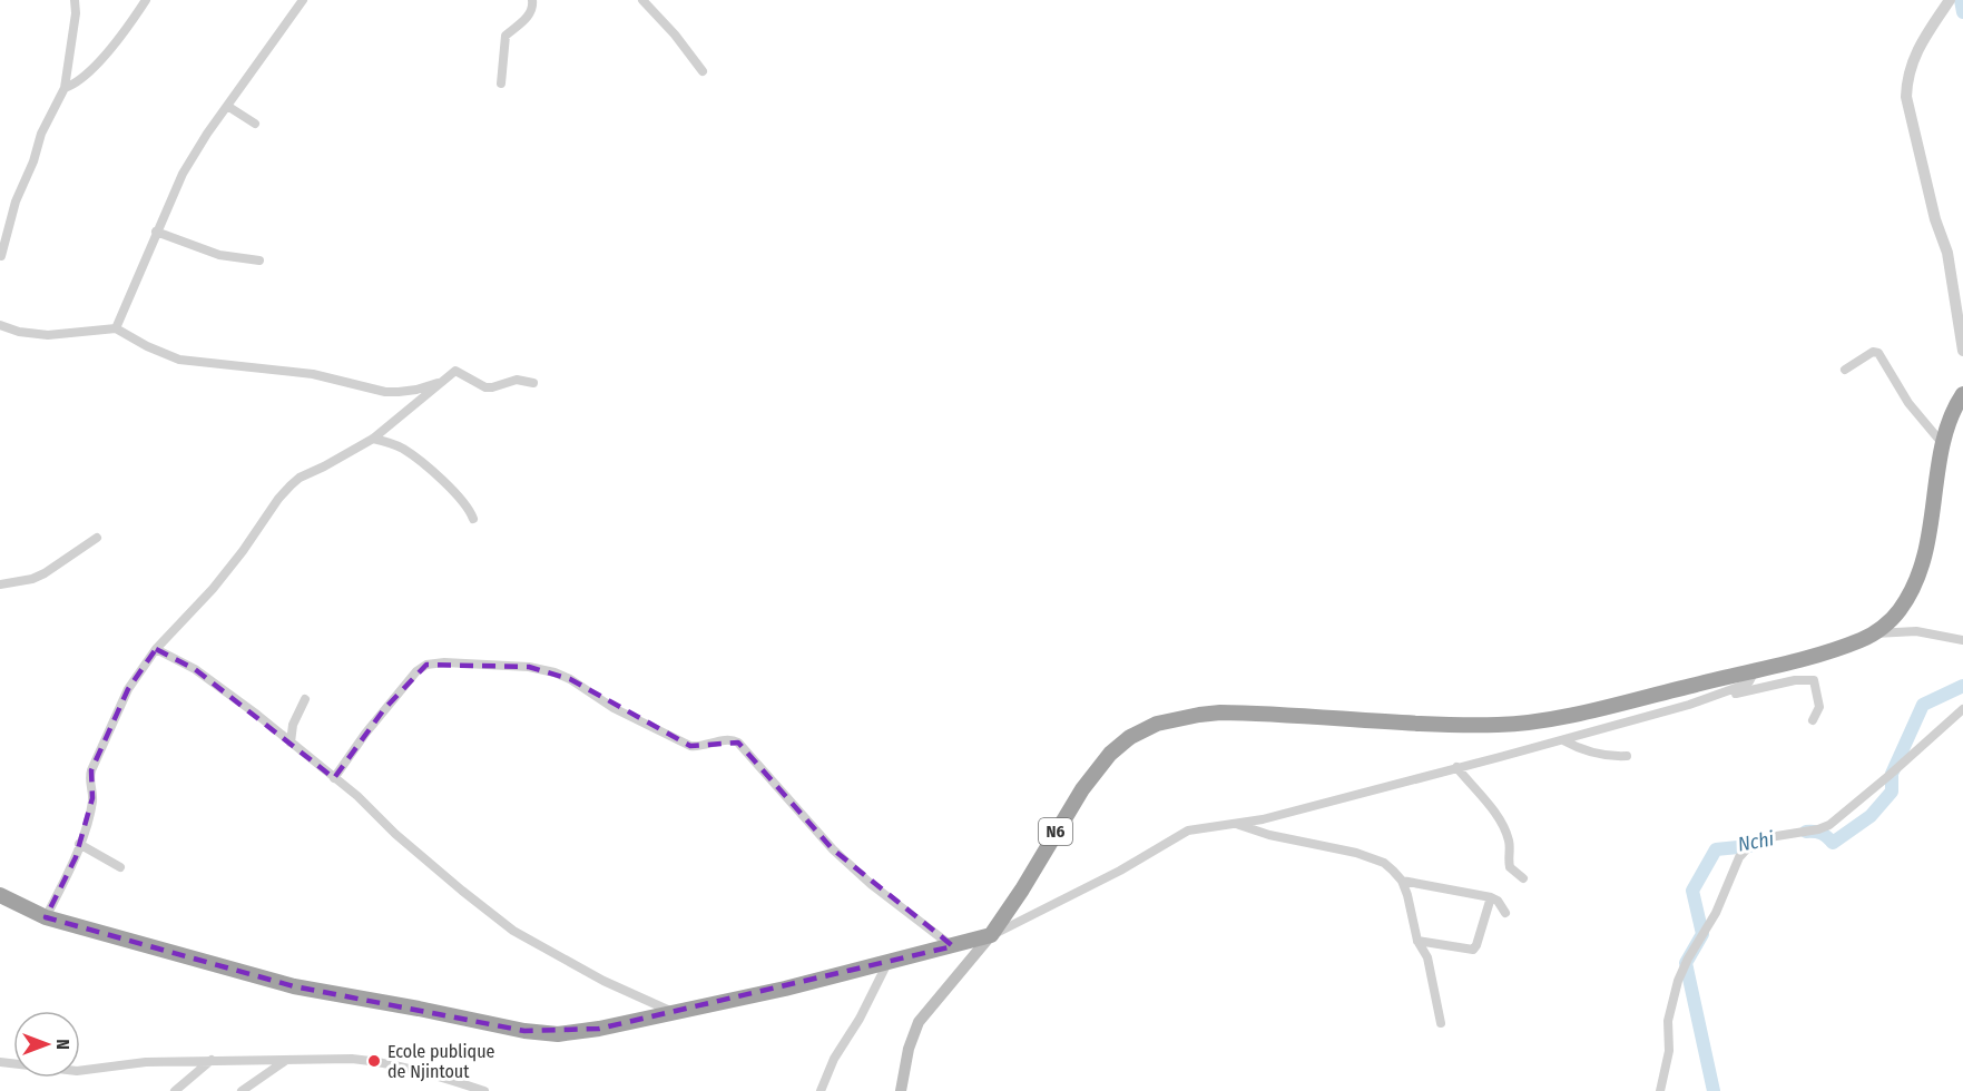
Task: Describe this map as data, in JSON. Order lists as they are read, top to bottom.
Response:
{
  "streets": {
    "highway": ["N6"]
  },
  "water": ["Nchi"],
  "places": ["Ecole publique de Njintout"],
  "north": "right"
}
